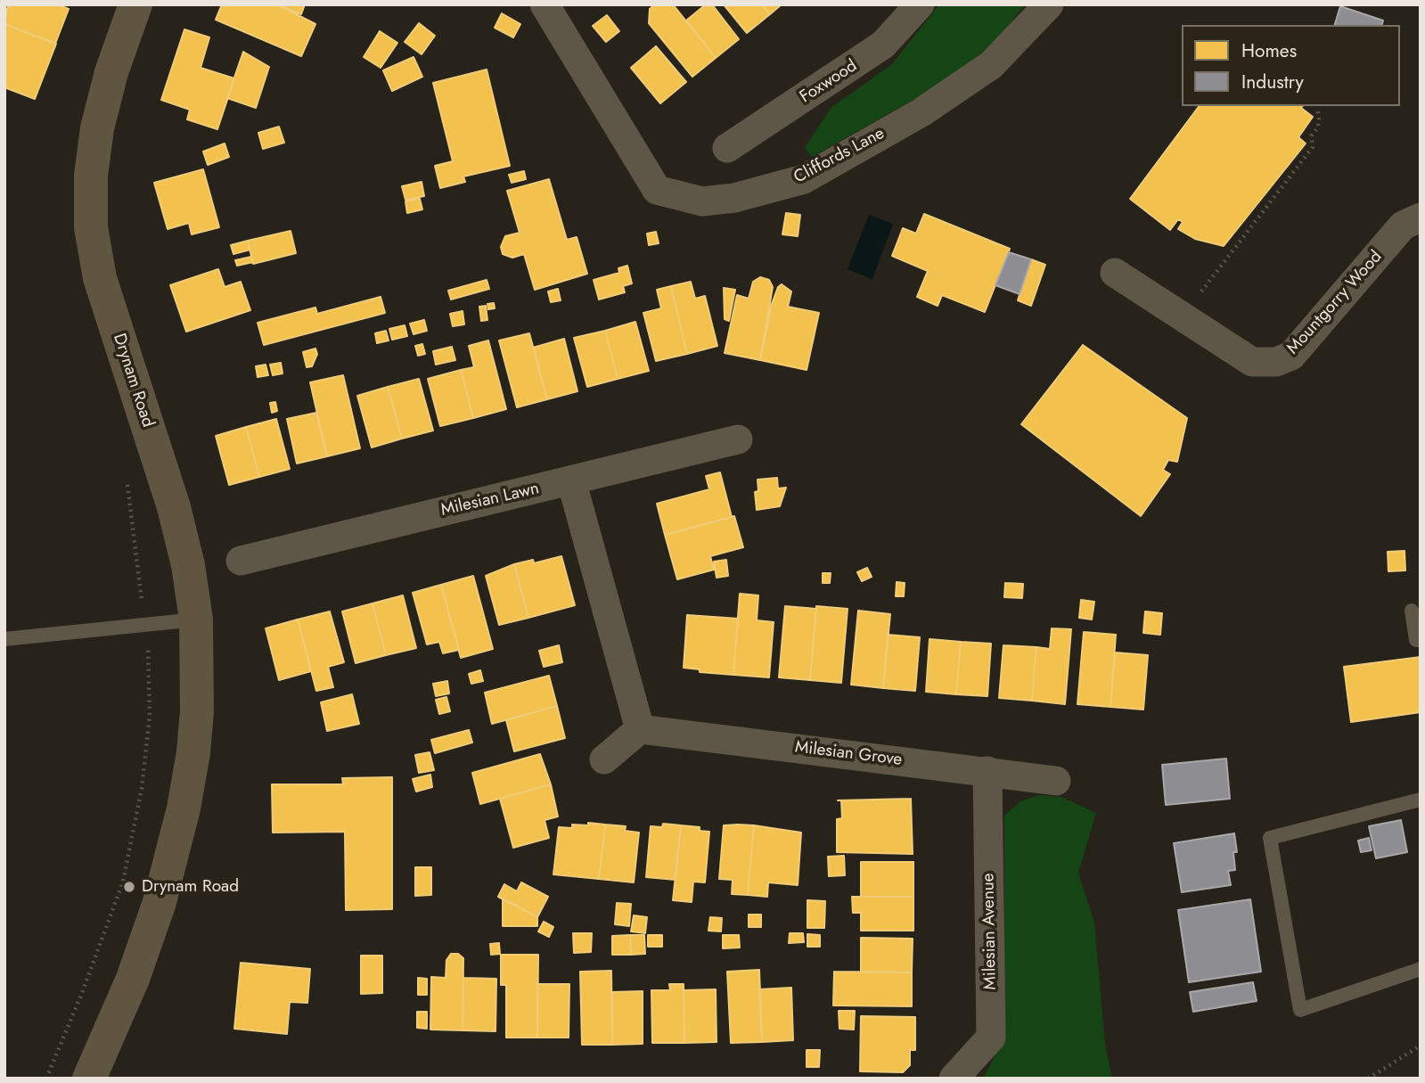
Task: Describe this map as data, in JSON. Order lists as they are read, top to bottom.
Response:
{
  "streets": {
    "street": [
      "Foxwood",
      "Cliffords Lane",
      "Mountgorry Wood",
      "Drynam Road",
      "Milesian Lawn",
      "Milesian Grove",
      "Milesian Avenue"
    ]
  },
  "crossings": [
    ["Milesian Grove", "Milesian Avenue"]
  ],
  "places": ["Drynam Road"],
  "legend": ["Homes", "Industry"]
}
